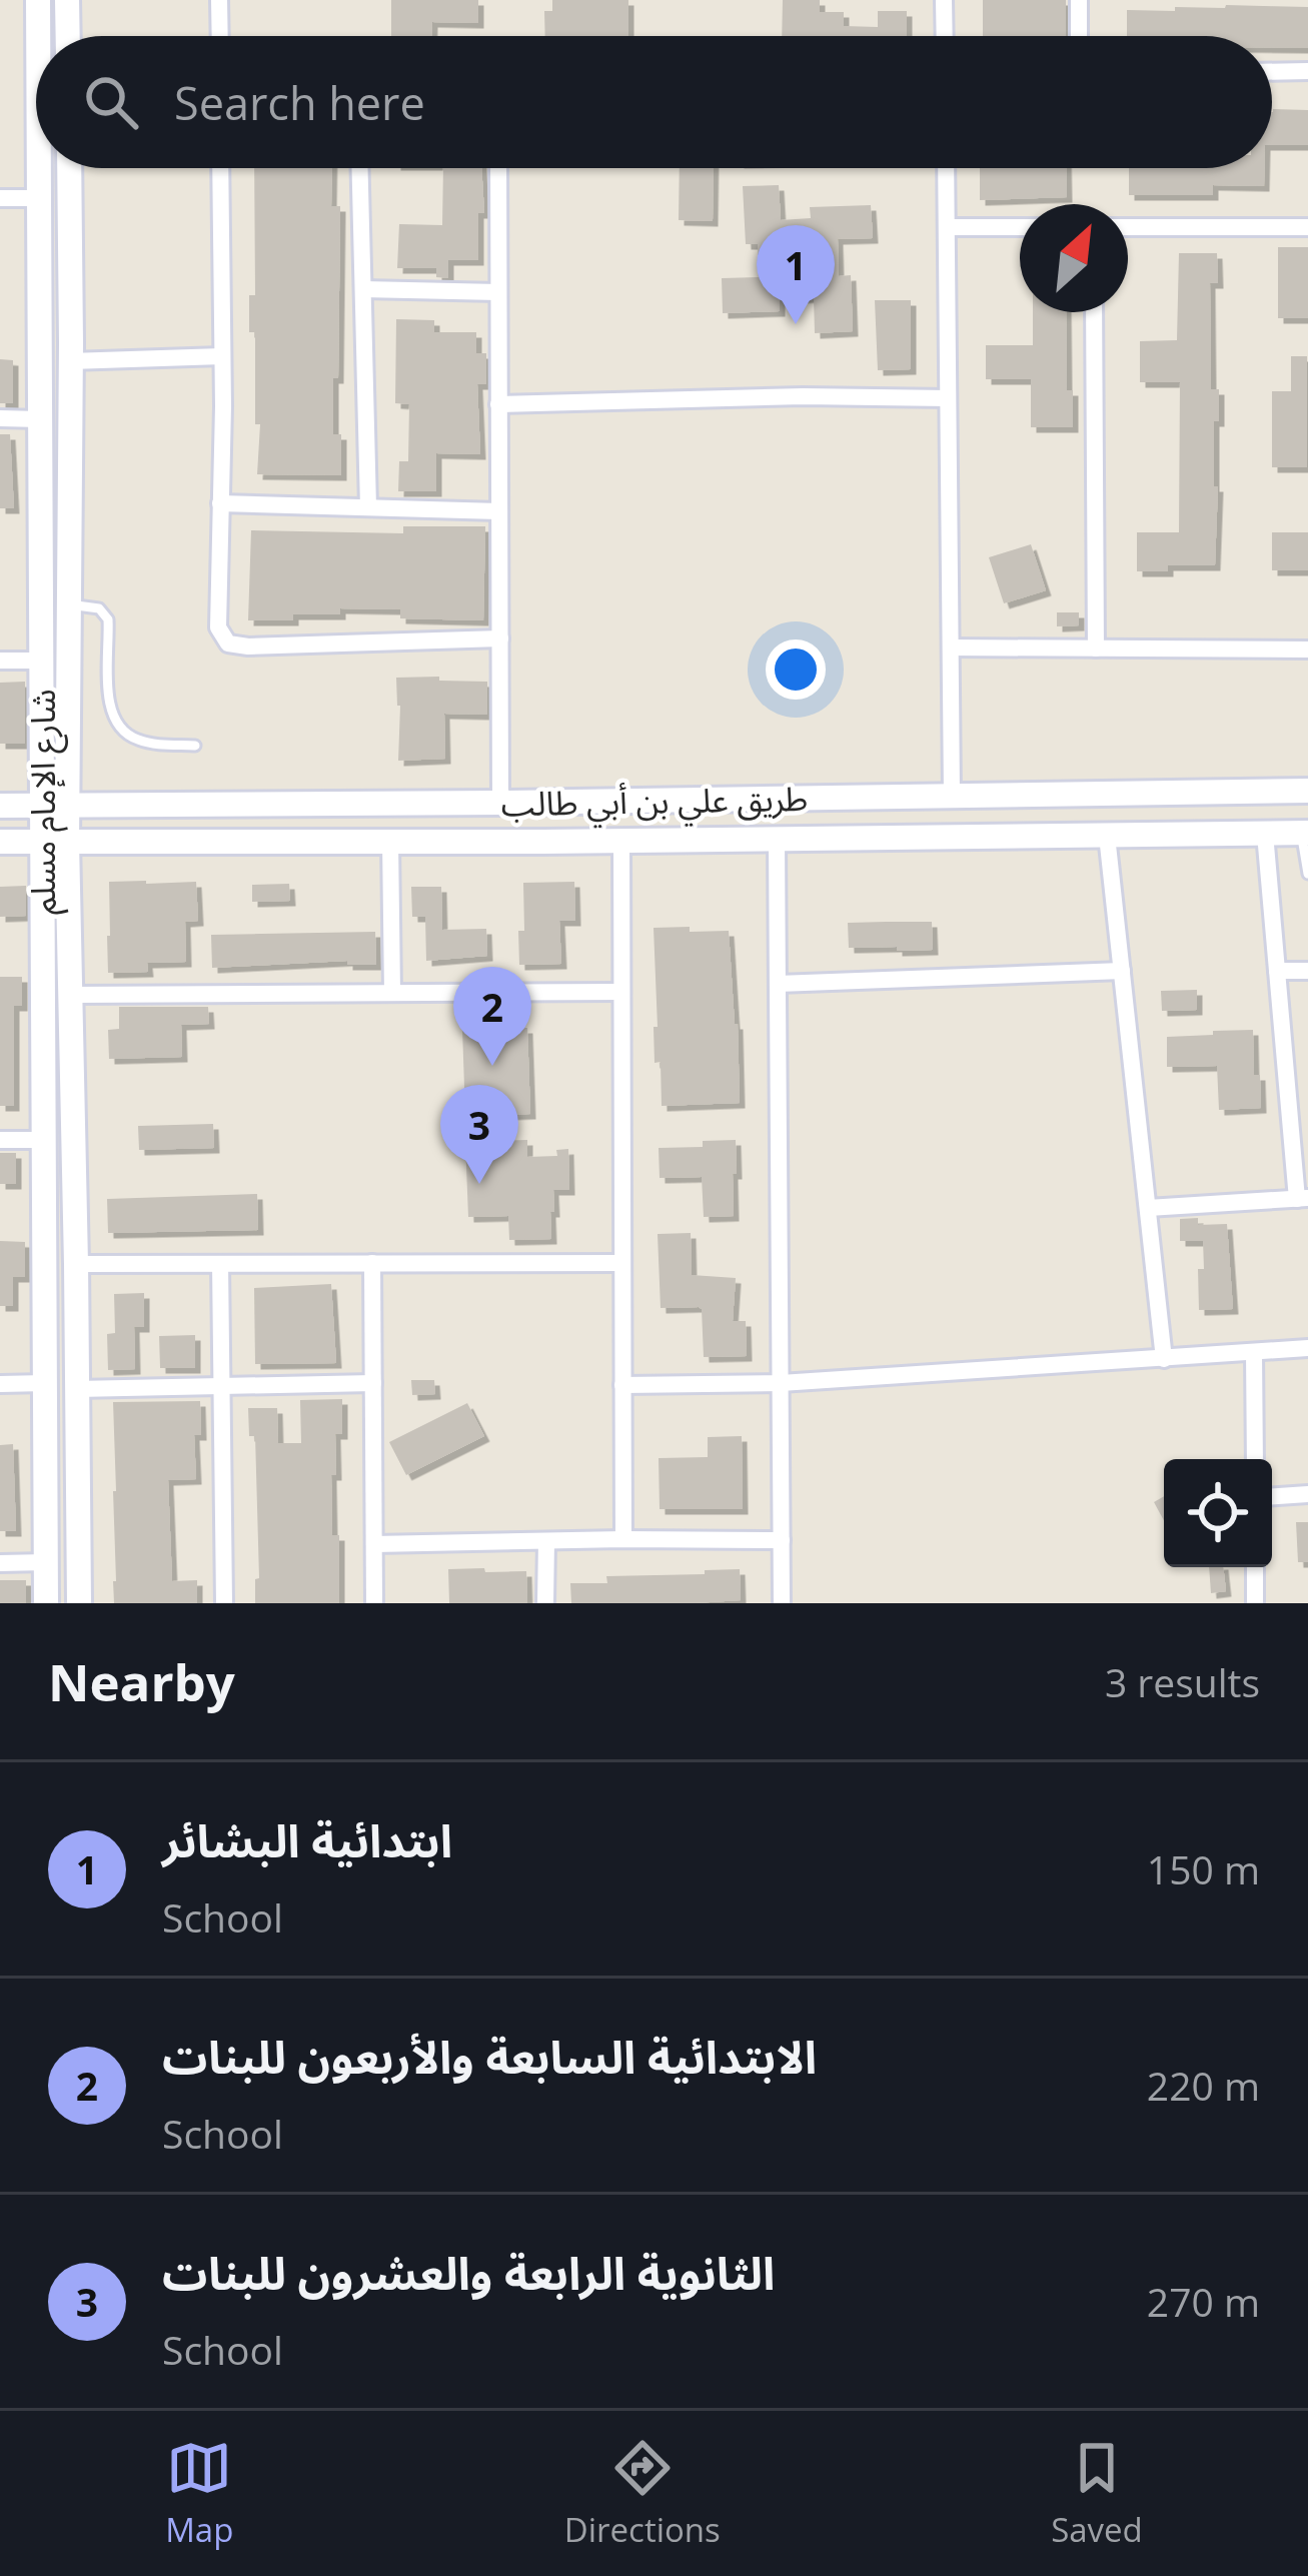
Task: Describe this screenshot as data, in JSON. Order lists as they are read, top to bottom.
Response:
{
  "streets": {
    "main road": ["طريق علي بن أبي طالب", "شارع الإمام مسلم"]
  },
  "crossings": [
    ["طريق علي بن أبي طالب", "شارع الإمام مسلم"]
  ],
  "north": "top right",
  "page": {
    "search": "Search here",
    "pins": ["1", "2", "3"],
    "heading": ["Nearby", "3 results"],
    "list": [
      {
        "mark": "1",
        "name": "ابتدائية البشائر",
        "note": "School",
        "value": "150 m"
      },
      {
        "mark": "2",
        "name": "الابتدائية السابعة والأربعون للبنات",
        "note": "School",
        "value": "220 m"
      },
      {
        "mark": "3",
        "name": "الثانوية الرابعة والعشرون للبنات",
        "note": "School",
        "value": "270 m"
      }
    ],
    "nav": ["Map", "Directions", "Saved"]
  }
}
